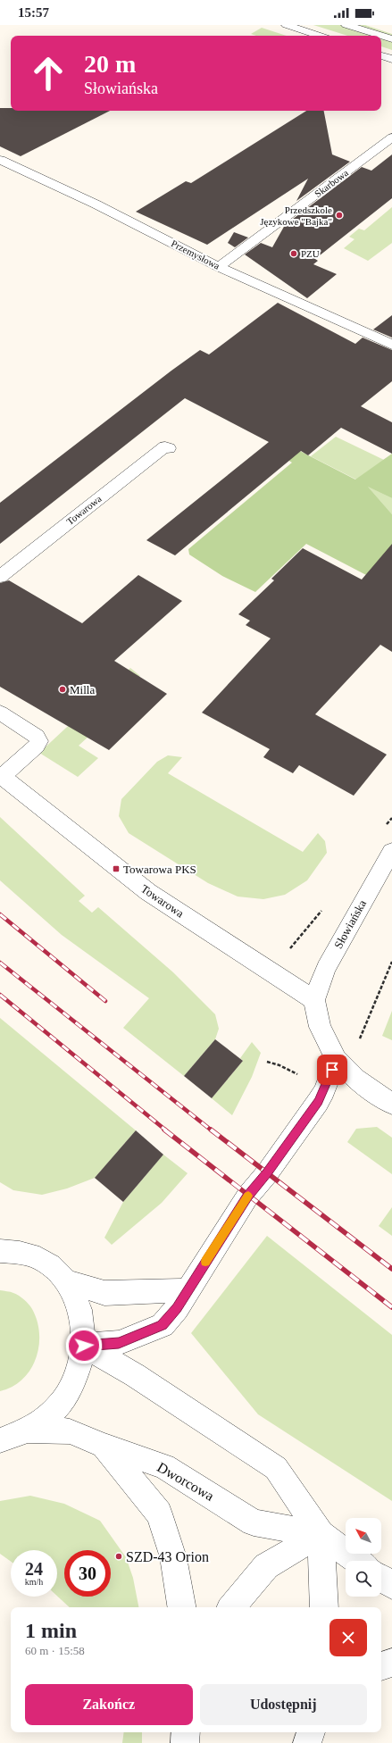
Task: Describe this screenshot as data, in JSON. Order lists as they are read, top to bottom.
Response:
{
  "streets": {
    "street": [
      "Skarbowa",
      "Przemysłowa",
      "Towarowa",
      "Słowiańska",
      "Dworcowa"
    ]
  },
  "crossings": [
    ["Skarbowa", "Przemysłowa"],
    ["Towarowa", "Słowiańska"]
  ],
  "places": {
    "other": [
      "Przedszkole Językowe \"Bajka\"",
      "PZU",
      "Milla",
      "SZD-43 Orion"
    ],
    "transit": ["Towarowa PKS"]
  },
  "north": "top left",
  "page": {
    "status": "15:57",
    "turn": ["20 m", "Słowiańska"],
    "speed": "24 km/h",
    "limit": "30",
    "heading": ["1 min", "60 m · 15:58"],
    "buttons": ["Zakończ", "Udostępnij"]
  }
}
